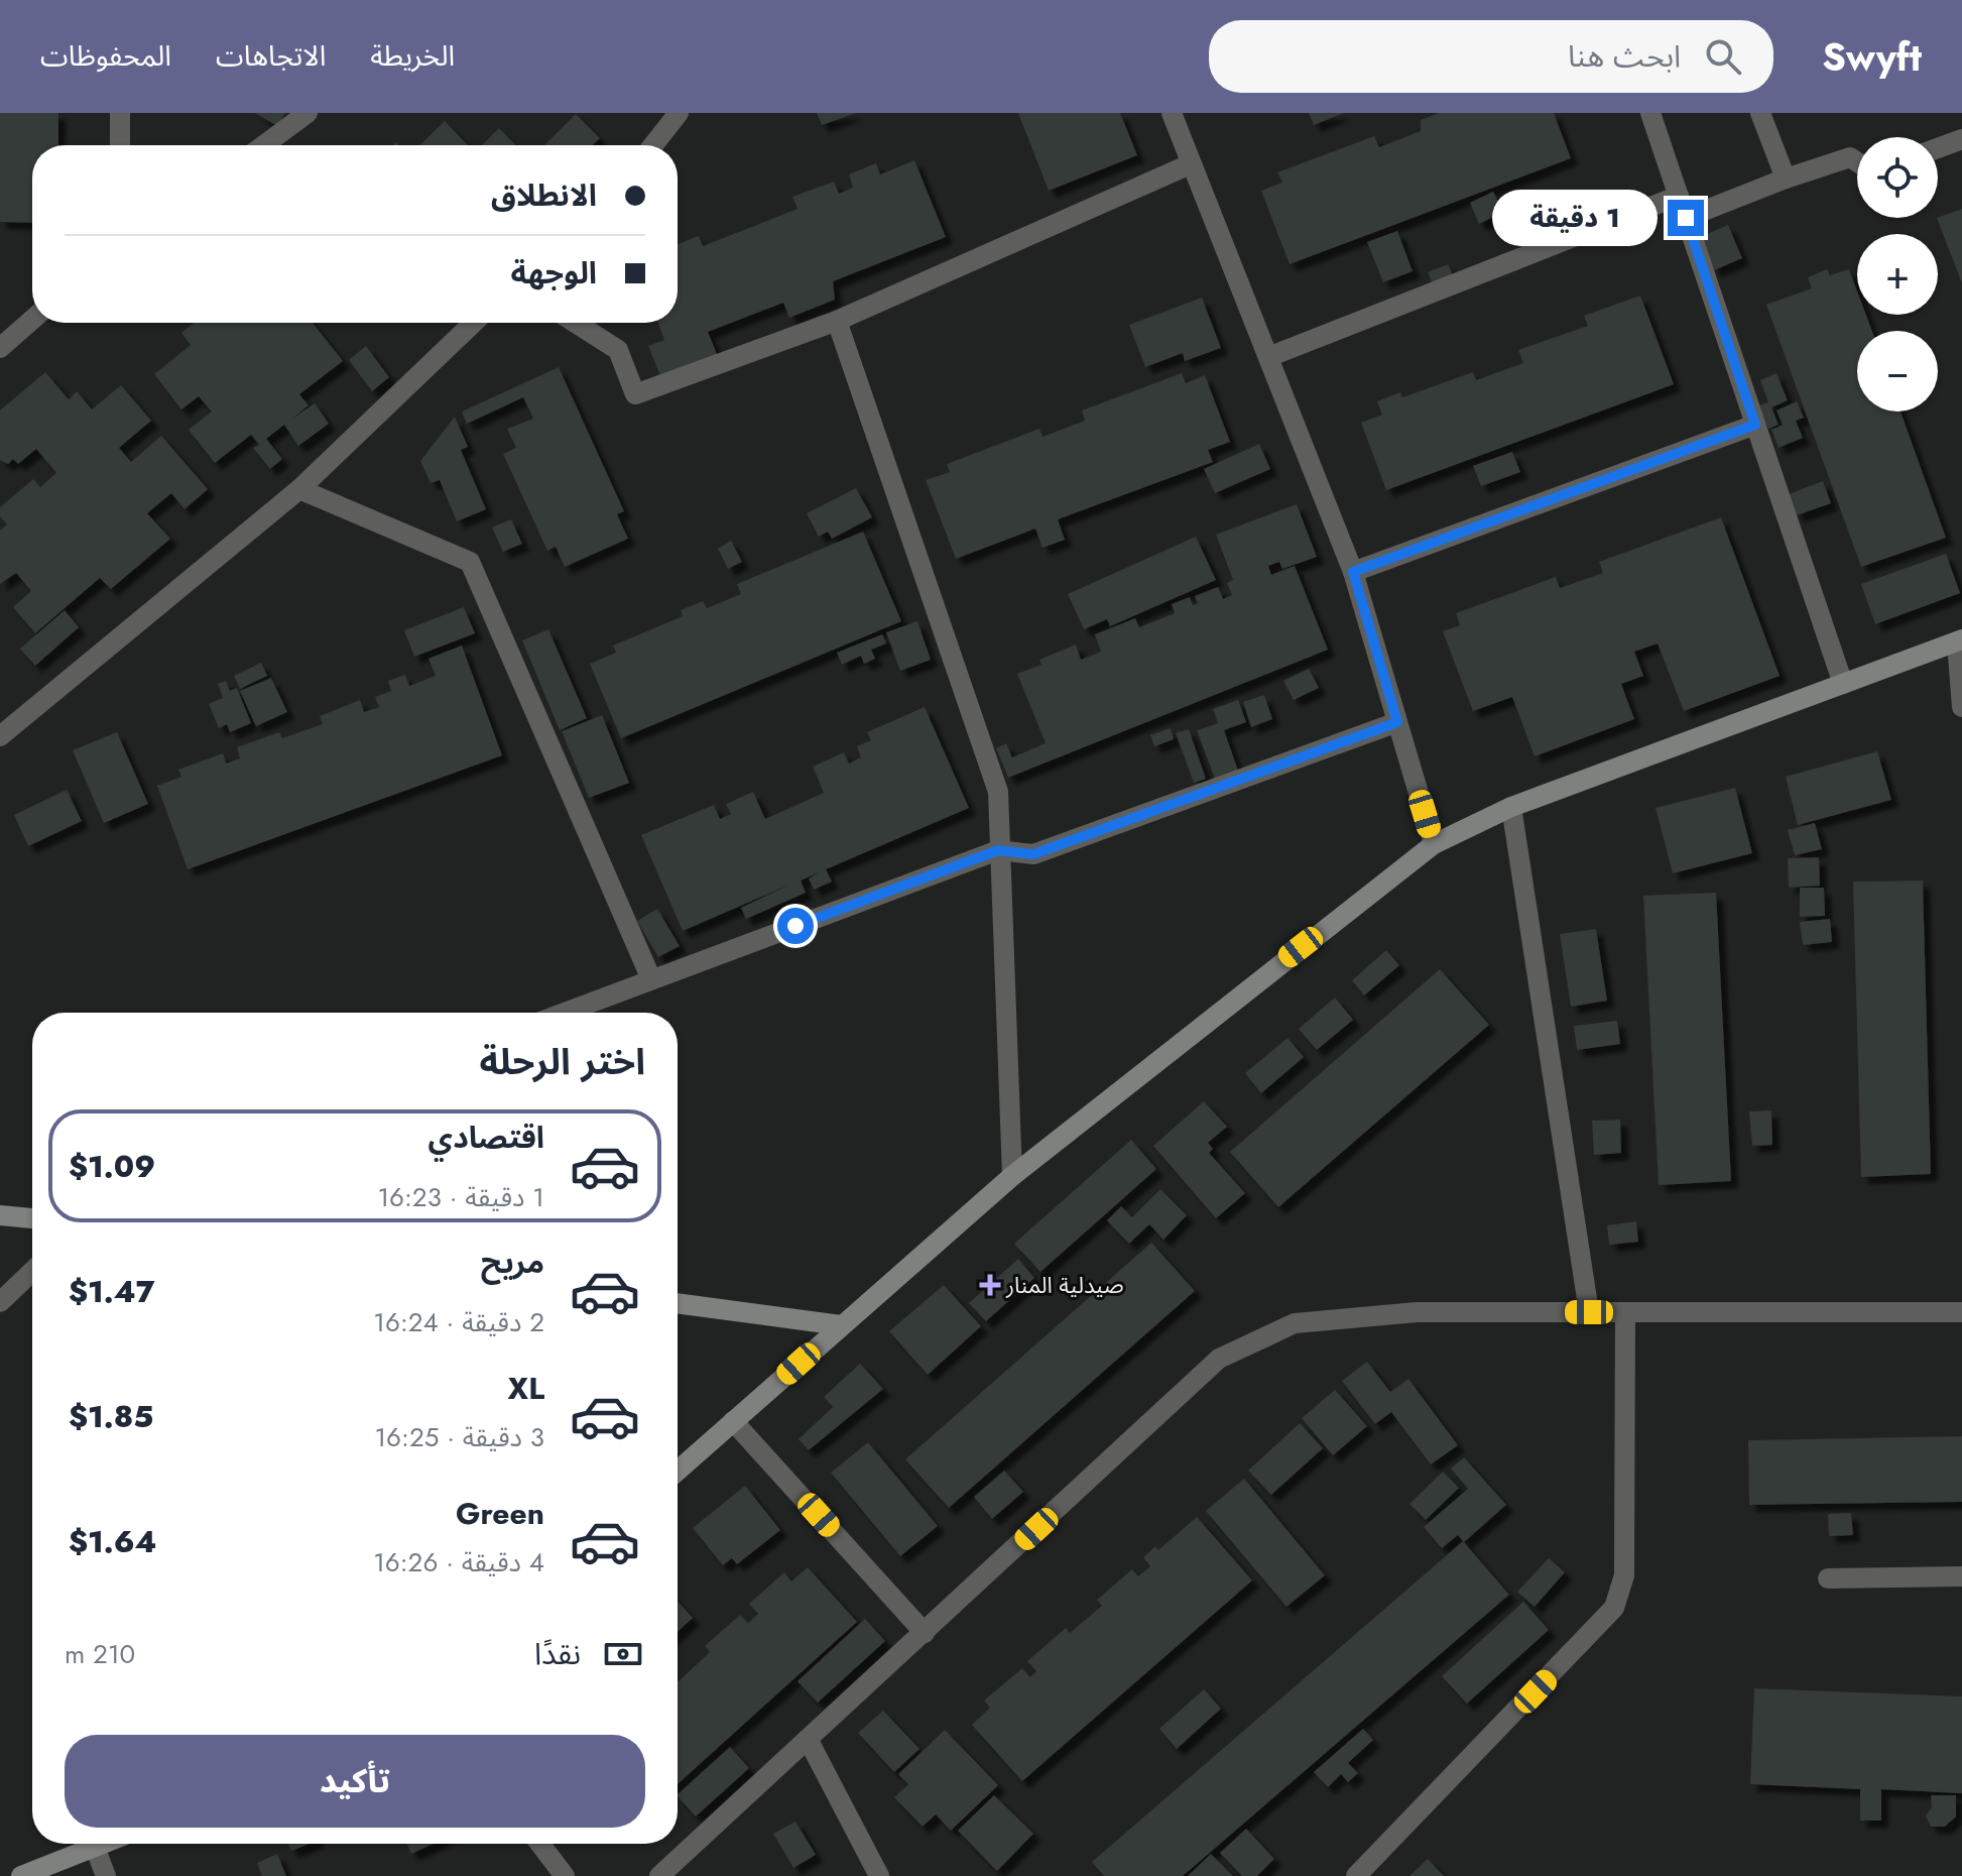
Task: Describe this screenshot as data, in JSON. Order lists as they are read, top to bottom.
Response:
{
  "places": {
    "health": ["صيدلية المنار"]
  },
  "page": {
    "header": "Swyft",
    "search": "ابحث هنا",
    "nav": ["الخريطة", "الاتجاهات", "المحفوظات"],
    "map_buttons": ["+", "−"],
    "banner": ["الانطلاق", "الوجهة"],
    "bubble": "1 دقيقة",
    "heading": "اختر الرحلة",
    "list": [
      {
        "name": "اقتصادي",
        "note": "1 دقيقة · 16:23",
        "value": "$1.09"
      },
      {
        "name": "مريح",
        "note": "2 دقيقة · 16:24",
        "value": "$1.47"
      },
      {
        "name": "XL",
        "note": "3 دقيقة · 16:25",
        "value": "$1.85"
      },
      {
        "name": "Green",
        "note": "4 دقيقة · 16:26",
        "value": "$1.64"
      }
    ],
    "pay": ["نقدًا", "210 m"],
    "buttons": "تأكيد"
  }
}
